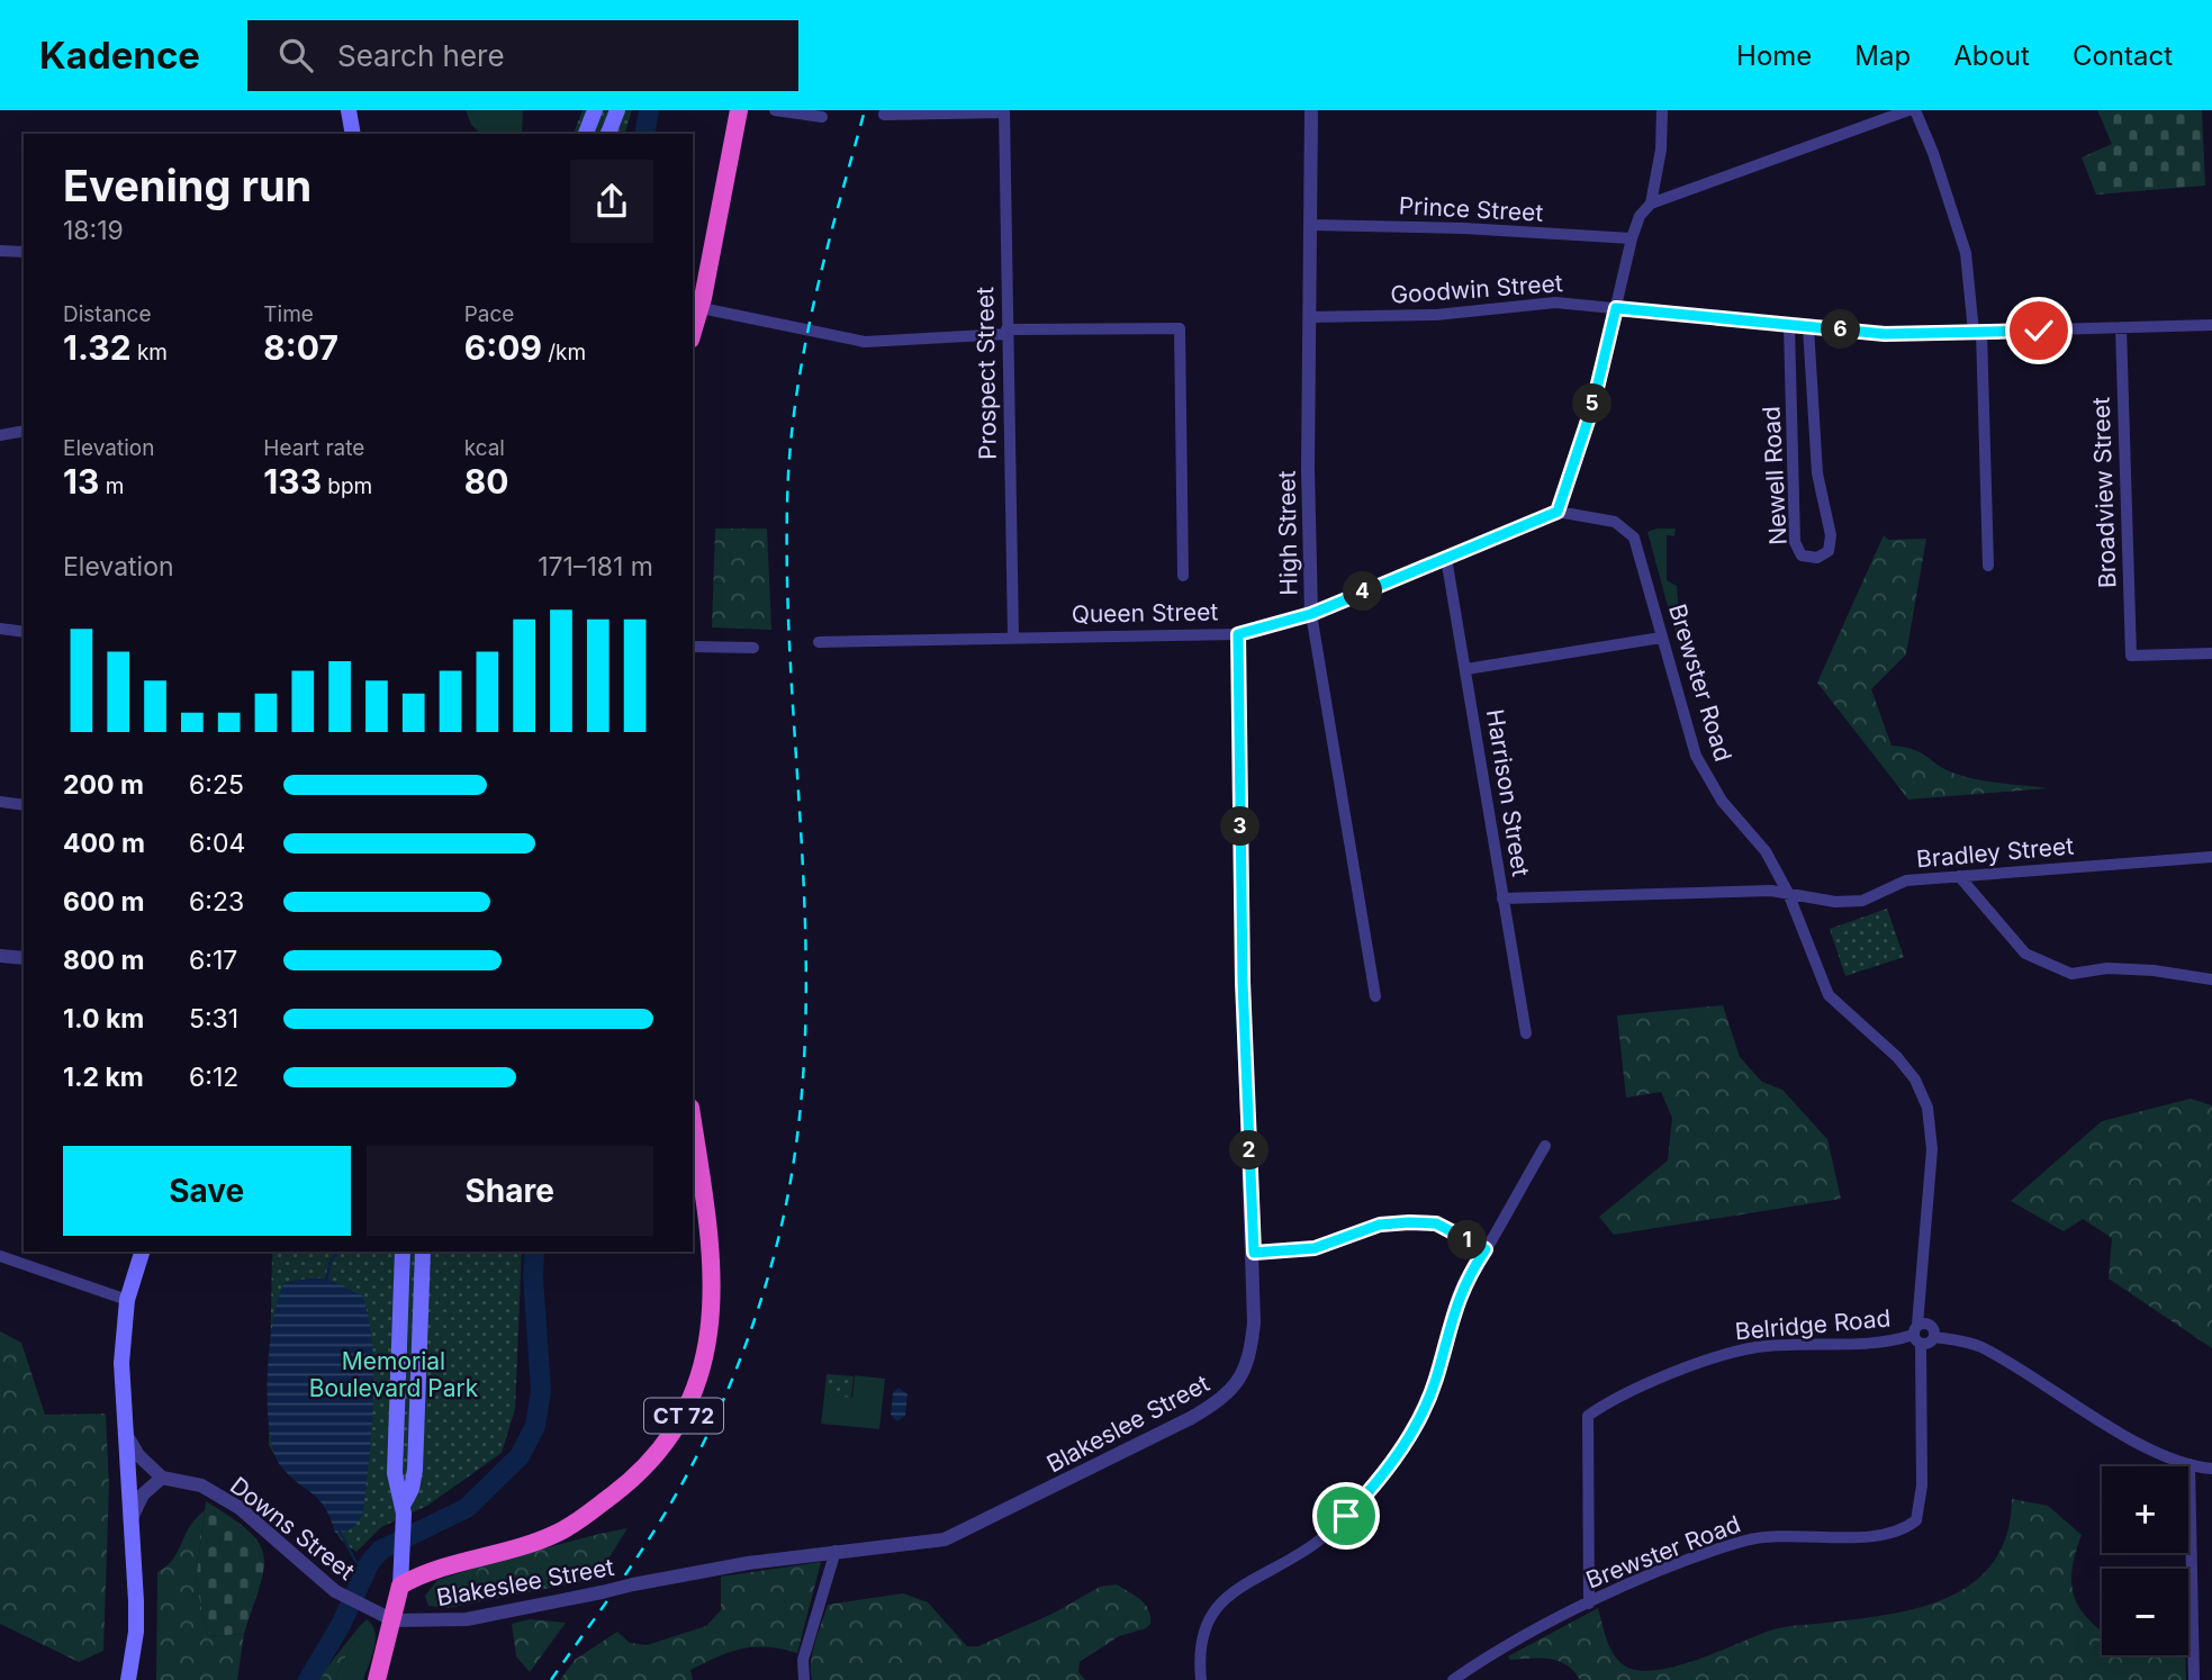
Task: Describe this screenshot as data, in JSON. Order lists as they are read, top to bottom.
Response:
{
  "streets": {
    "highway": ["CT 72"],
    "street": [
      "Prince Street",
      "Goodwin Street",
      "Prospect Street",
      "Newell Road",
      "Broadview Street",
      "High Street",
      "Queen Street",
      "Brewster Road",
      "Harrison Street",
      "Bradley Street",
      "Belridge Road",
      "Blakeslee Street",
      "Downs Street"
    ]
  },
  "crossings": [
    ["Prince Street", "High Street"],
    ["Goodwin Street", "Newell Road"],
    ["Goodwin Street", "Broadview Street"],
    ["Goodwin Street", "High Street"],
    ["Prospect Street", "Queen Street"],
    ["High Street", "Queen Street"],
    ["Queen Street", "Brewster Road"],
    ["Queen Street", "Harrison Street"],
    ["Queen Street", "Blakeslee Street"],
    ["Brewster Road", "Bradley Street"],
    ["Brewster Road", "Belridge Road"],
    ["Harrison Street", "Bradley Street"],
    ["Blakeslee Street", "Downs Street"]
  ],
  "parks": ["Memorial Boulevard Park"],
  "page": {
    "header": "Kadence",
    "search": "Search here",
    "nav": [
      "Home",
      "Map",
      "About",
      "Contact"
    ],
    "heading": ["Evening run", "18:19"],
    "stats": [
      ["Distance", "1.32 km"],
      ["Time", "8:07"],
      ["Pace", "6:09 /km"],
      ["Elevation", "13 m"],
      ["Heart rate", "133 bpm"],
      ["kcal", "80"]
    ],
    "pins": [
      "6",
      "5",
      "4",
      "3",
      "2",
      "1"
    ],
    "chart": ["Elevation", "171–181 m"],
    "list": [
      {
        "name": "200 m",
        "note": "6:25"
      },
      {
        "name": "400 m",
        "note": "6:04"
      },
      {
        "name": "600 m",
        "note": "6:23"
      },
      {
        "name": "800 m",
        "note": "6:17"
      },
      {
        "name": "1.0 km",
        "note": "5:31"
      },
      {
        "name": "1.2 km",
        "note": "6:12"
      }
    ],
    "buttons": ["Save", "Share"],
    "map_buttons": ["+", "−"]
  }
}
